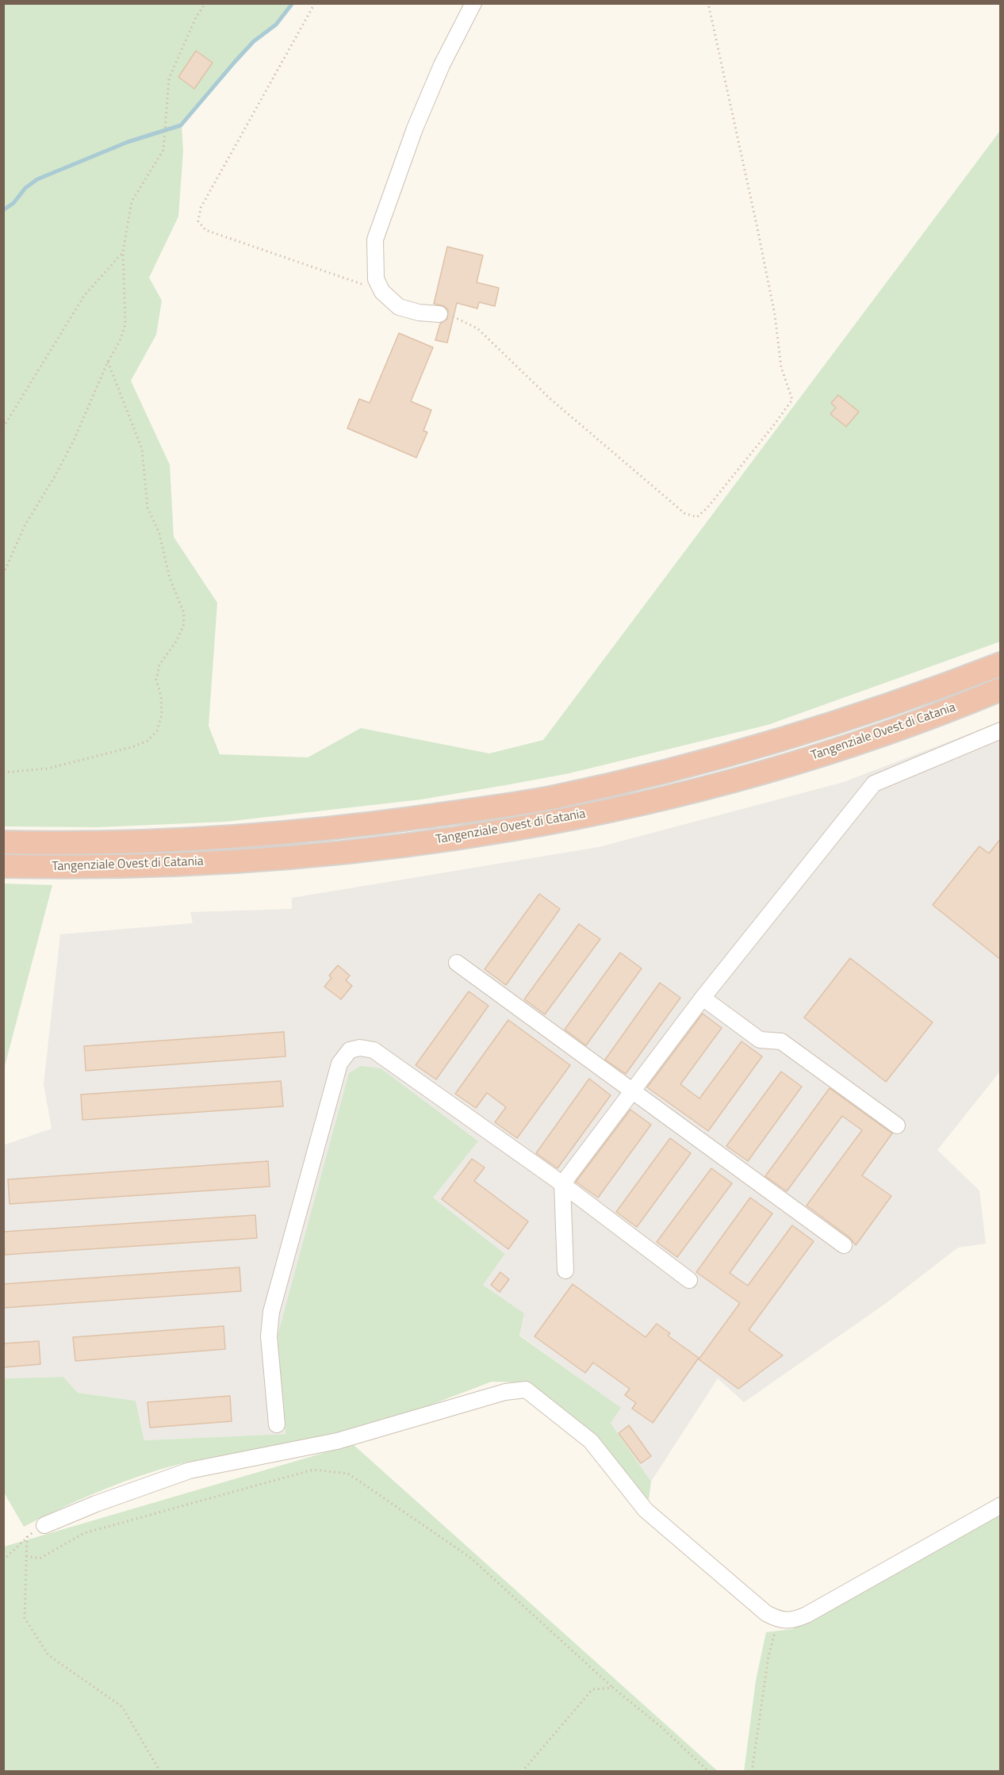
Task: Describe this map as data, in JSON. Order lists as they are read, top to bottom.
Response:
{
  "streets": {
    "highway": ["Tangenziale Ovest di Catania"]
  }
}
